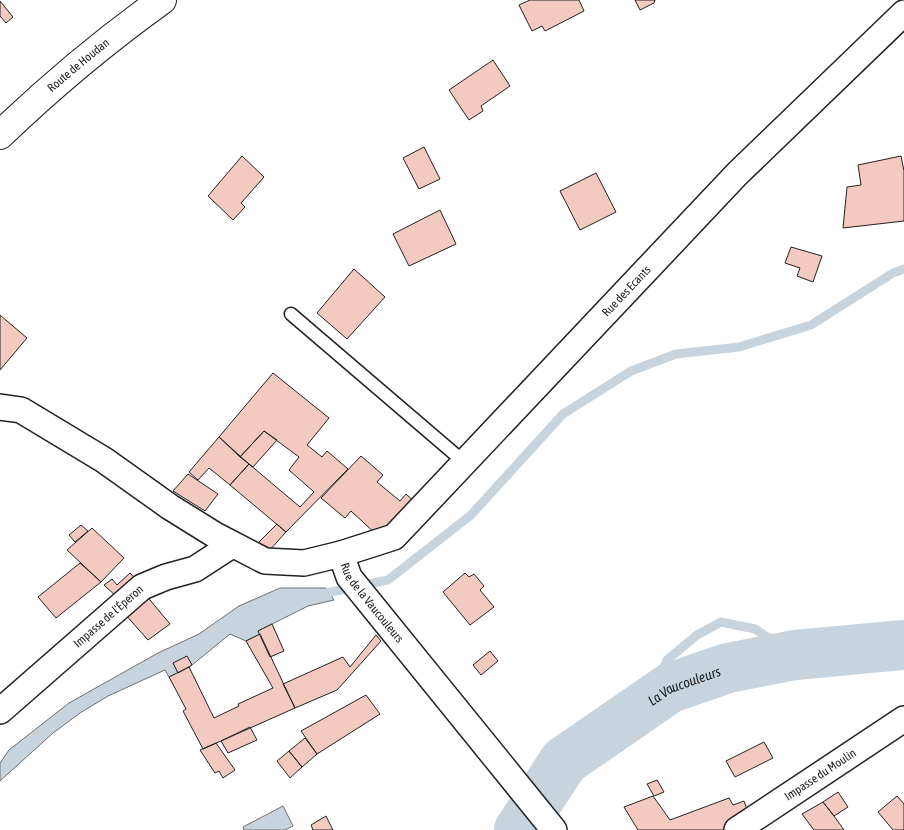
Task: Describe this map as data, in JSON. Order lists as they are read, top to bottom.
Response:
{
  "streets": {
    "main road": ["Route de Houdan"],
    "street": [
      "Rue des Ecants",
      "Rue de la Vaucouleurs",
      "Impasse de l'Éperon",
      "Impasse du Moulin"
    ]
  },
  "crossings": [
    ["Rue des Ecants", "Rue de la Vaucouleurs"],
    ["Rue de la Vaucouleurs", "Impasse de l'Éperon"]
  ],
  "water": ["La Vaucouleurs"]
}
